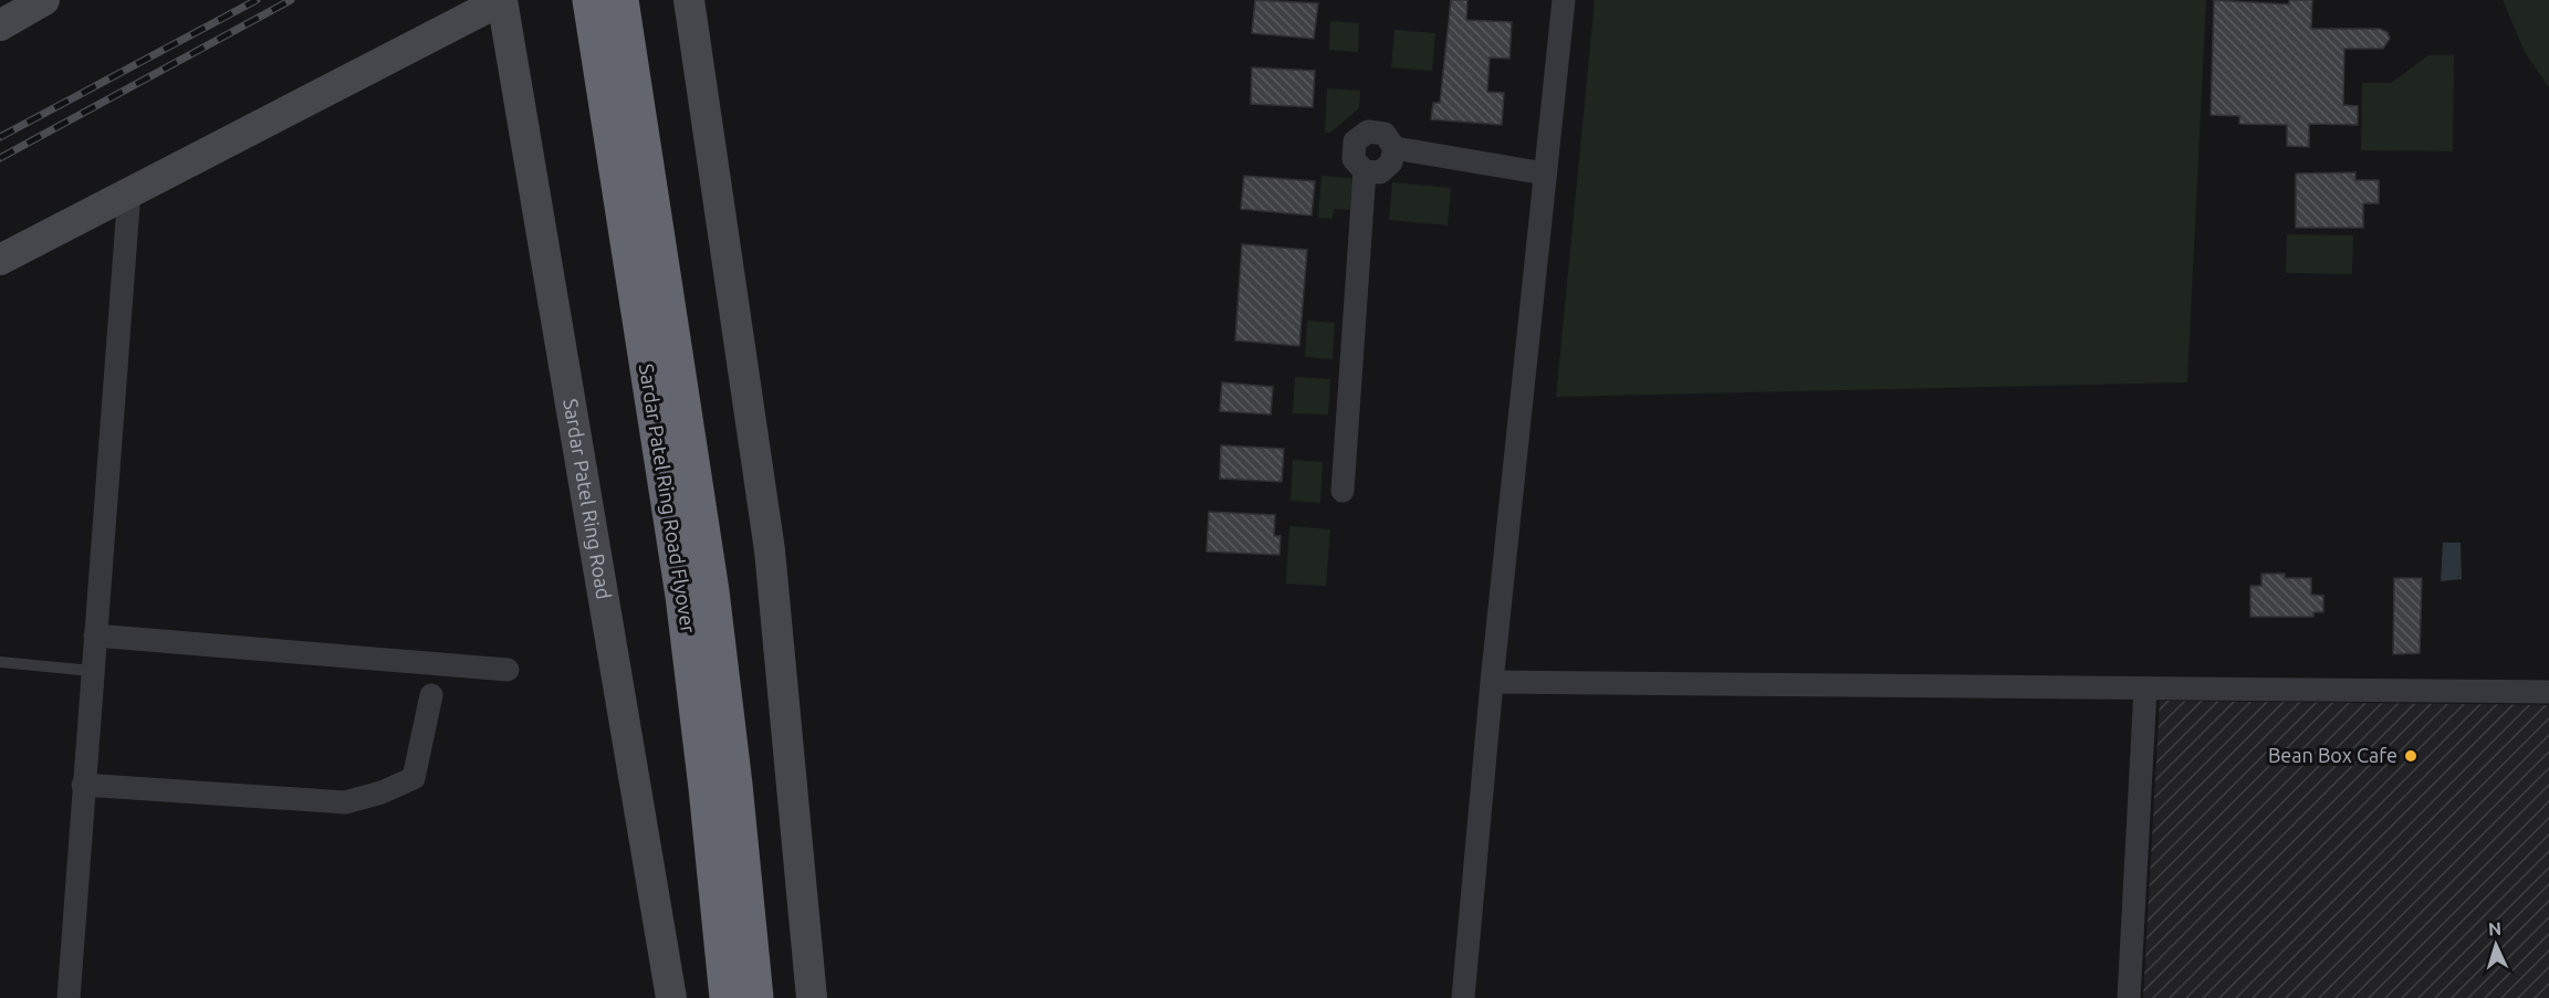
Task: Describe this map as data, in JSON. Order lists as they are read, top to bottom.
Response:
{
  "streets": {
    "highway": ["Sardar Patel Ring Road Flyover"],
    "street": ["Sardar Patel Ring Road"]
  },
  "places": ["Bean Box Cafe"],
  "north": "top"
}
